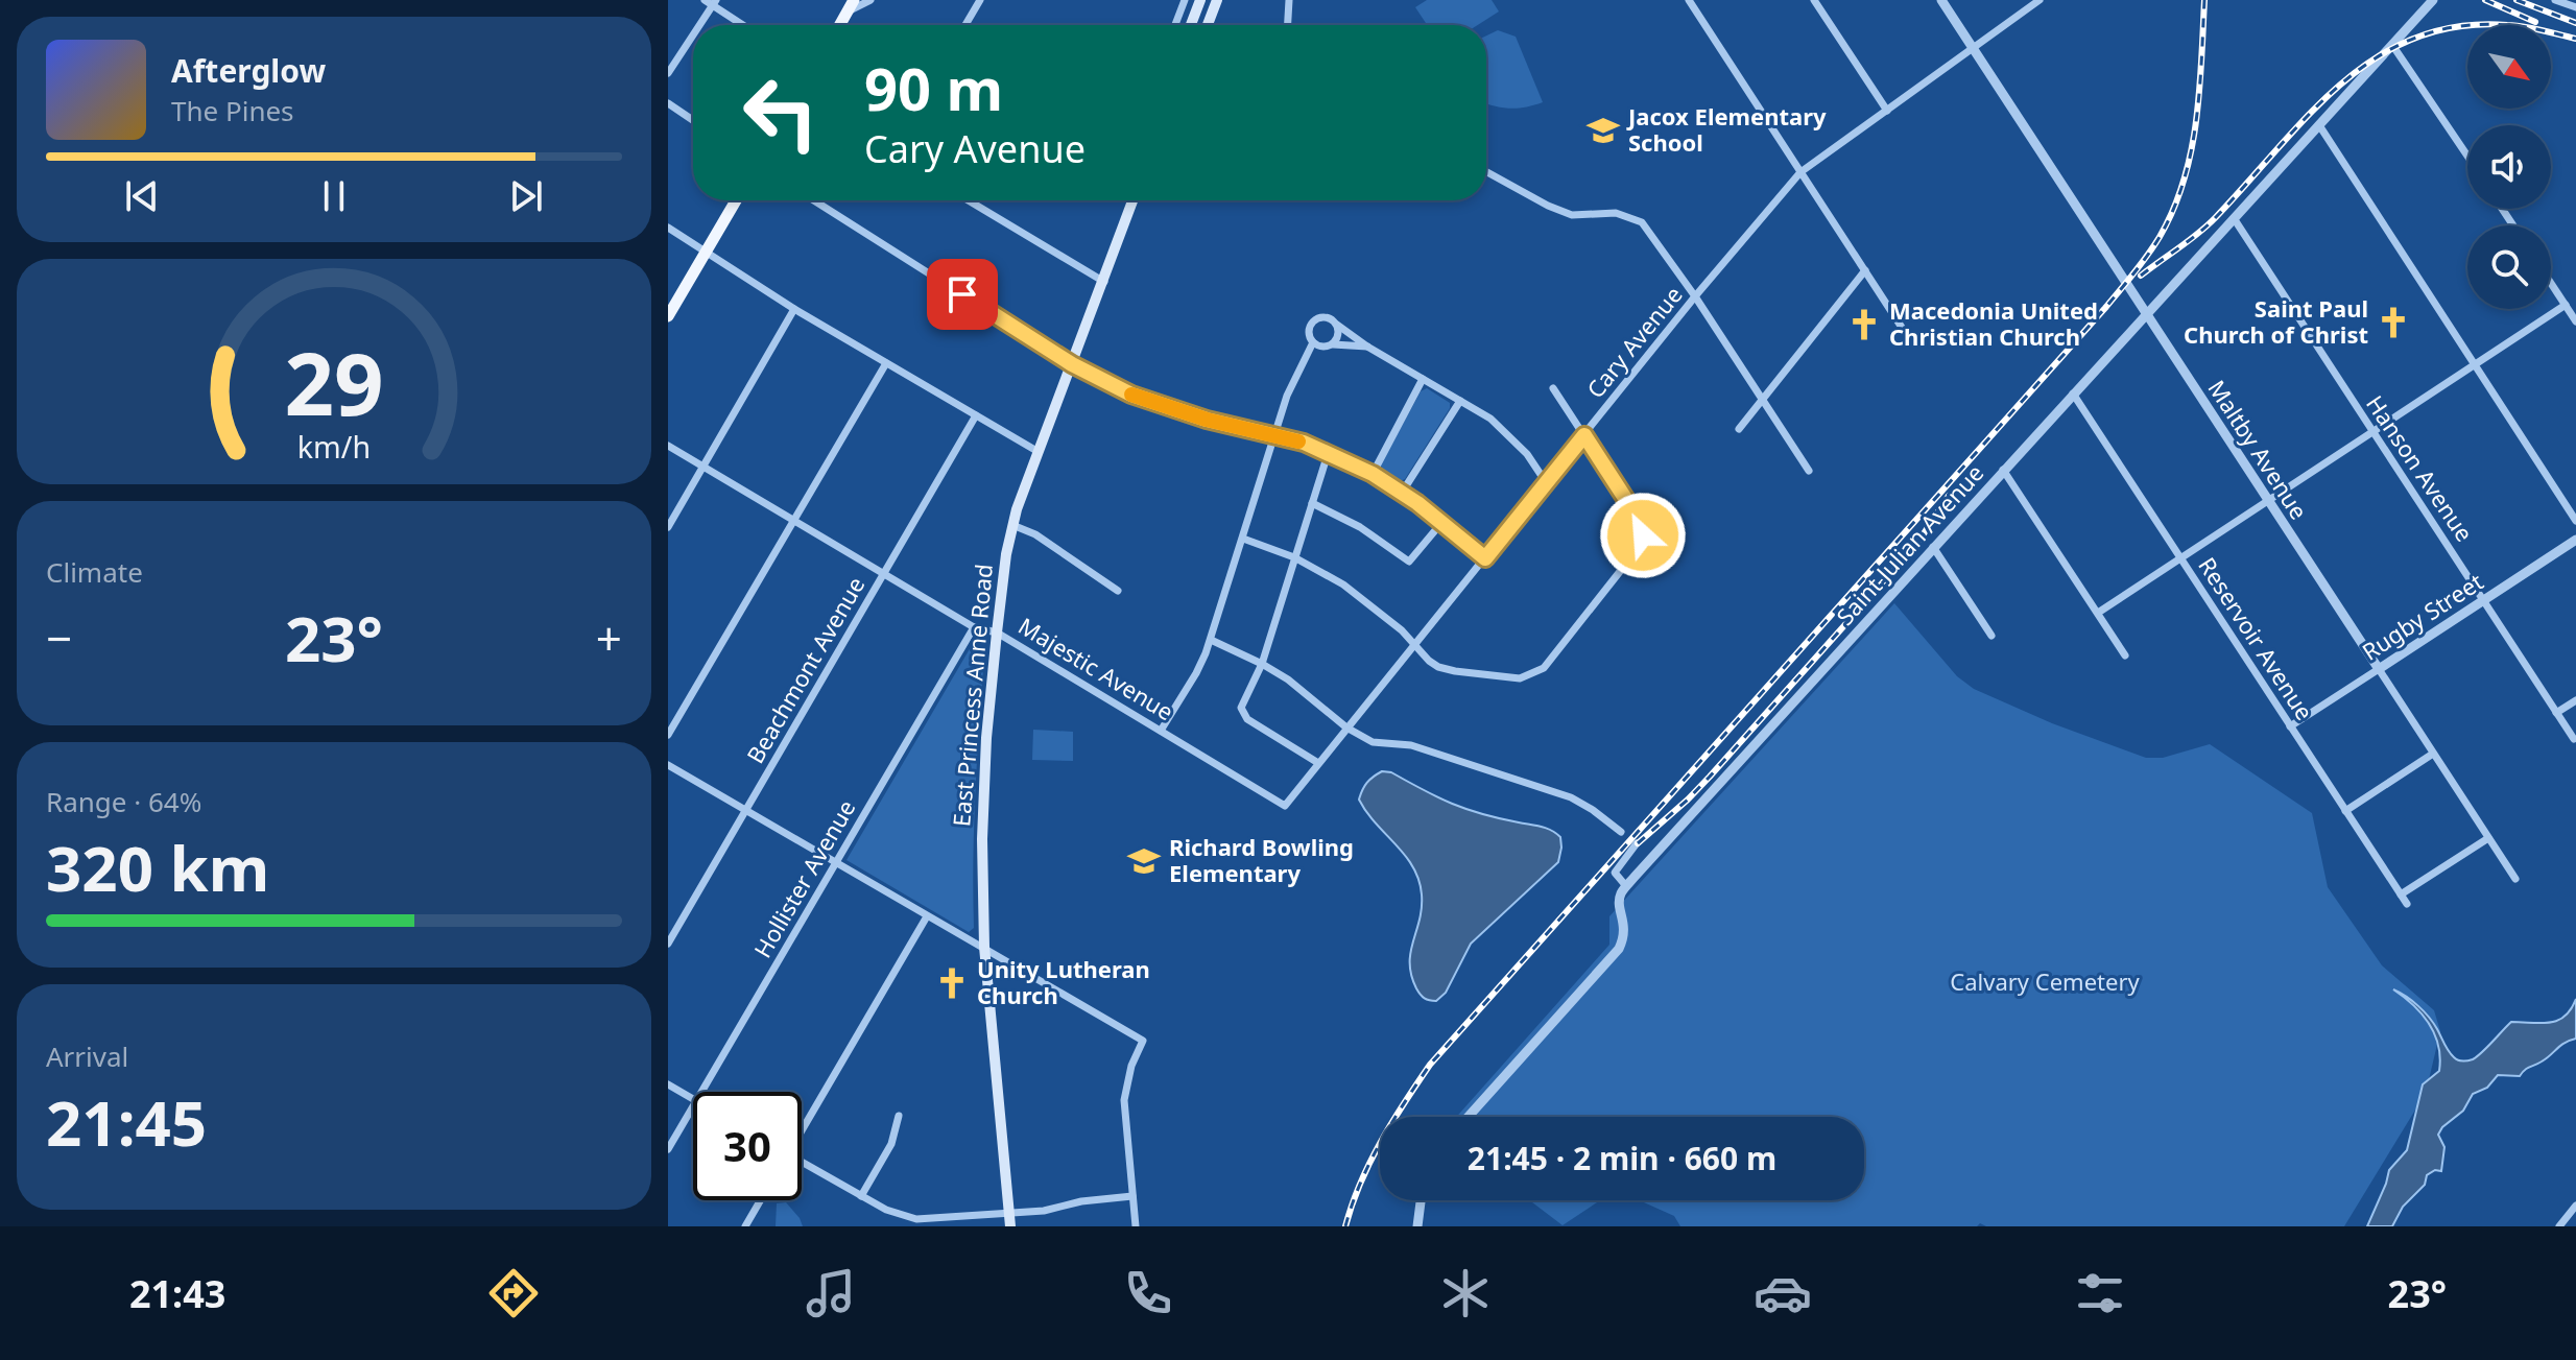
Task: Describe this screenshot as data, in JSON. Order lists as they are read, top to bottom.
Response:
{
  "streets": {
    "main road": ["East Princess Anne Road"],
    "street": [
      "Cary Avenue",
      "Maltby Avenue",
      "Hanson Avenue",
      "Saint Julian Avenue",
      "Rugby Street",
      "Reservoir Avenue",
      "Majestic Avenue",
      "Beachmont Avenue",
      "Hollister Avenue"
    ]
  },
  "crossings": [
    ["Cary Avenue", "Maltby Avenue"],
    ["Cary Avenue", "Majestic Avenue"],
    ["Maltby Avenue", "Saint Julian Avenue"],
    ["Maltby Avenue", "Rugby Street"],
    ["Hanson Avenue", "Saint Julian Avenue"],
    ["Hanson Avenue", "Rugby Street"],
    ["Saint Julian Avenue", "Reservoir Avenue"],
    ["Rugby Street", "Reservoir Avenue"],
    ["Majestic Avenue", "Beachmont Avenue"],
    ["Majestic Avenue", "East Princess Anne Road"],
    ["Majestic Avenue", "Hollister Avenue"]
  ],
  "parks": ["Calvary Cemetery"],
  "places": {
    "school or university": ["Jacox Elementary School", "Richard Bowling Elementary"],
    "church": ["Saint Paul Church of Christ", "Macedonia United Christian Church", "Unity Lutheran Church"]
  },
  "north": "bottom right",
  "page": {
    "turn": ["90 m", "Cary Avenue"],
    "song": ["Afterglow", "The Pines"],
    "tile": [
      "Climate",
      ["Range · 64%", "320 km"],
      ["Arrival", "21:45"]
    ],
    "heat": ["−", "23°", "+"],
    "limit": "30",
    "trip": "21:45 · 2 min · 660 m",
    "tabs": ["21:43", "23°"],
    "gauge": ["29", "km/h"]
  }
}
